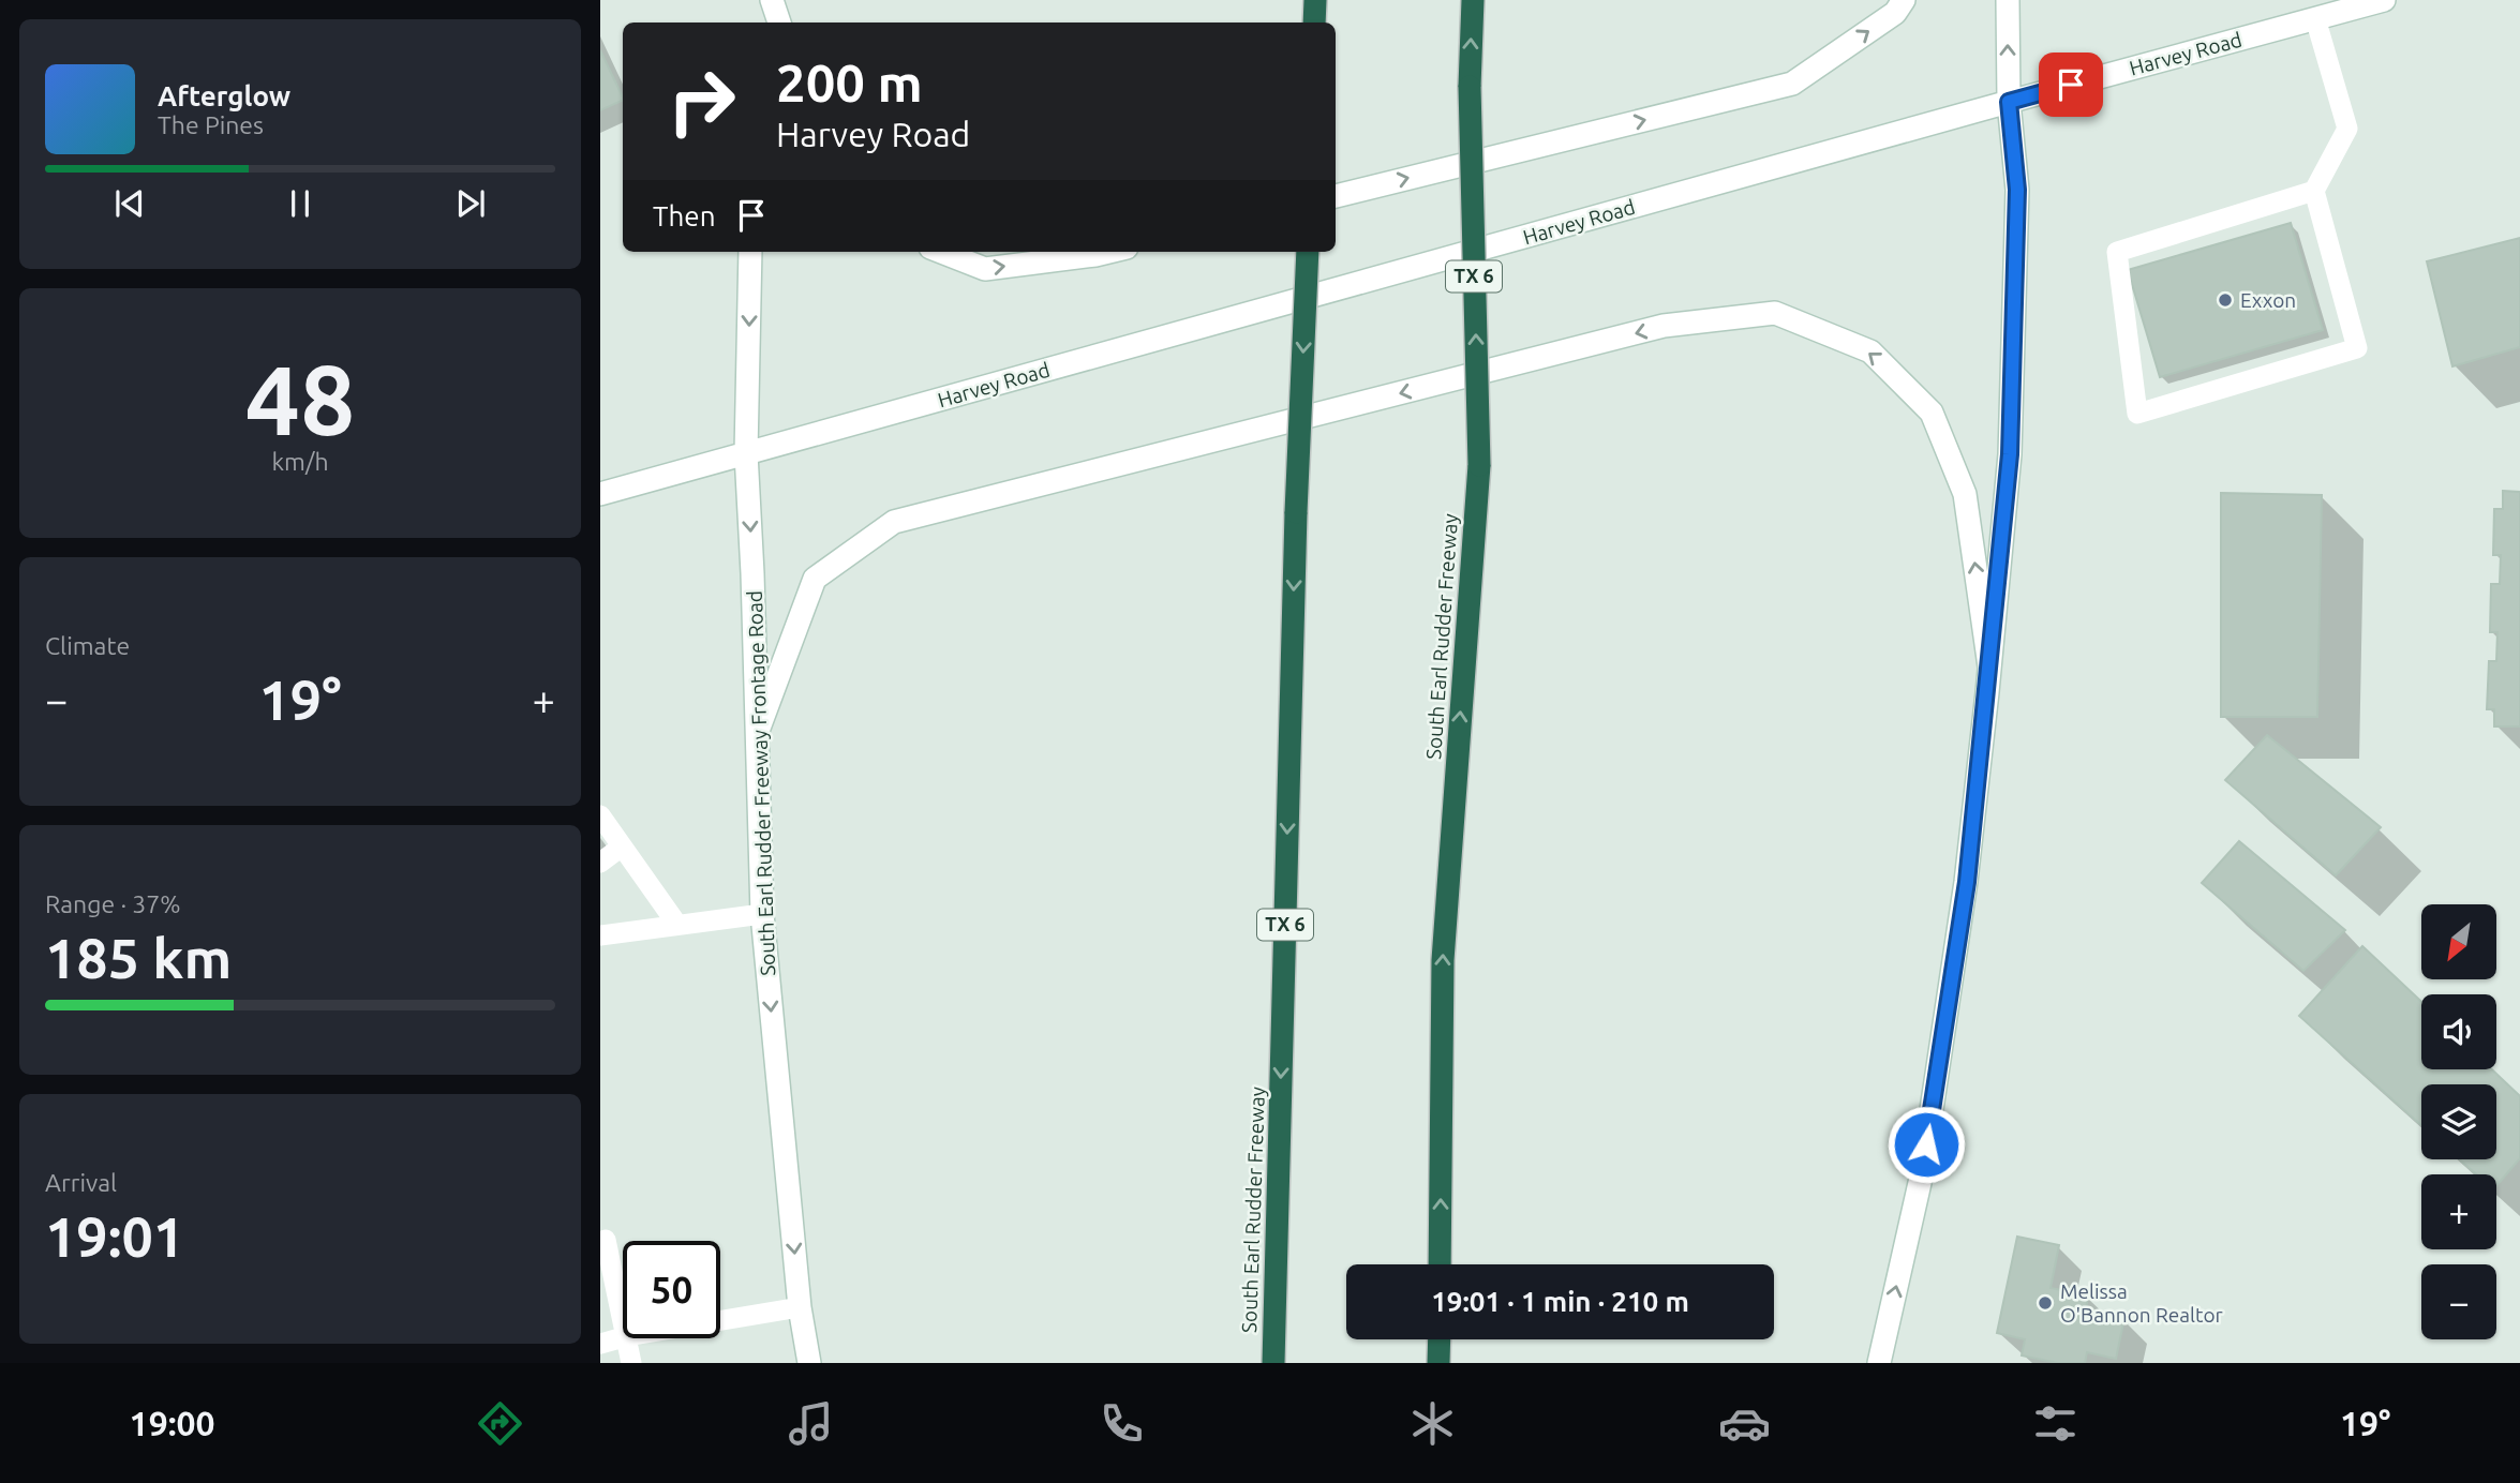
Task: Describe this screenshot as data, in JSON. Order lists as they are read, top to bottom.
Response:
{
  "streets": {
    "highway": ["TX 6", "South Earl Rudder Freeway"],
    "main road": ["Harvey Road", "South Earl Rudder Freeway Frontage Road"]
  },
  "crossings": [
    ["Harvey Road", "South Earl Rudder Freeway Frontage Road"]
  ],
  "one_way": ["South Earl Rudder Freeway Frontage Road"],
  "places": ["Exxon", "Melissa O'Bannon Realtor"],
  "north": "bottom left",
  "page": {
    "turn": ["200 m", "Harvey Road"],
    "song": ["Afterglow", "The Pines"],
    "then": "Then",
    "tile": [
      ["48", "km/h"],
      "Climate",
      ["Range · 37%", "185 km"],
      ["Arrival", "19:01"]
    ],
    "heat": ["−", "19°", "+"],
    "map_buttons": ["+", "−"],
    "limit": "50",
    "trip": "19:01 · 1 min · 210 m",
    "tabs": ["19:00", "19°"]
  }
}
